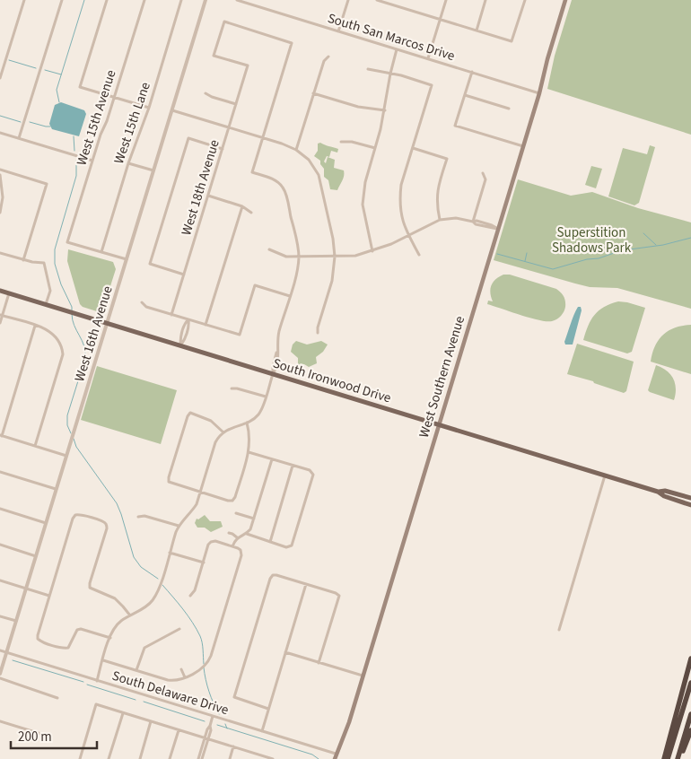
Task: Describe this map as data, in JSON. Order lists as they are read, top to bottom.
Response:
{
  "streets": {
    "main road": ["West Southern Avenue", "South Ironwood Drive"],
    "street": [
      "South San Marcos Drive",
      "West 15th Avenue",
      "West 15th Lane",
      "West 18th Avenue",
      "West 16th Avenue",
      "South Delaware Drive"
    ]
  },
  "crossings": [
    ["South San Marcos Drive", "West Southern Avenue"],
    ["West 15th Avenue", "West 15th Lane"],
    ["West 16th Avenue", "South Ironwood Drive"],
    ["West 16th Avenue", "South Delaware Drive"],
    ["West Southern Avenue", "South Ironwood Drive"],
    ["West Southern Avenue", "South Delaware Drive"]
  ],
  "parks": ["Superstition Shadows Park"],
  "scale_bar": "200 m"
}
